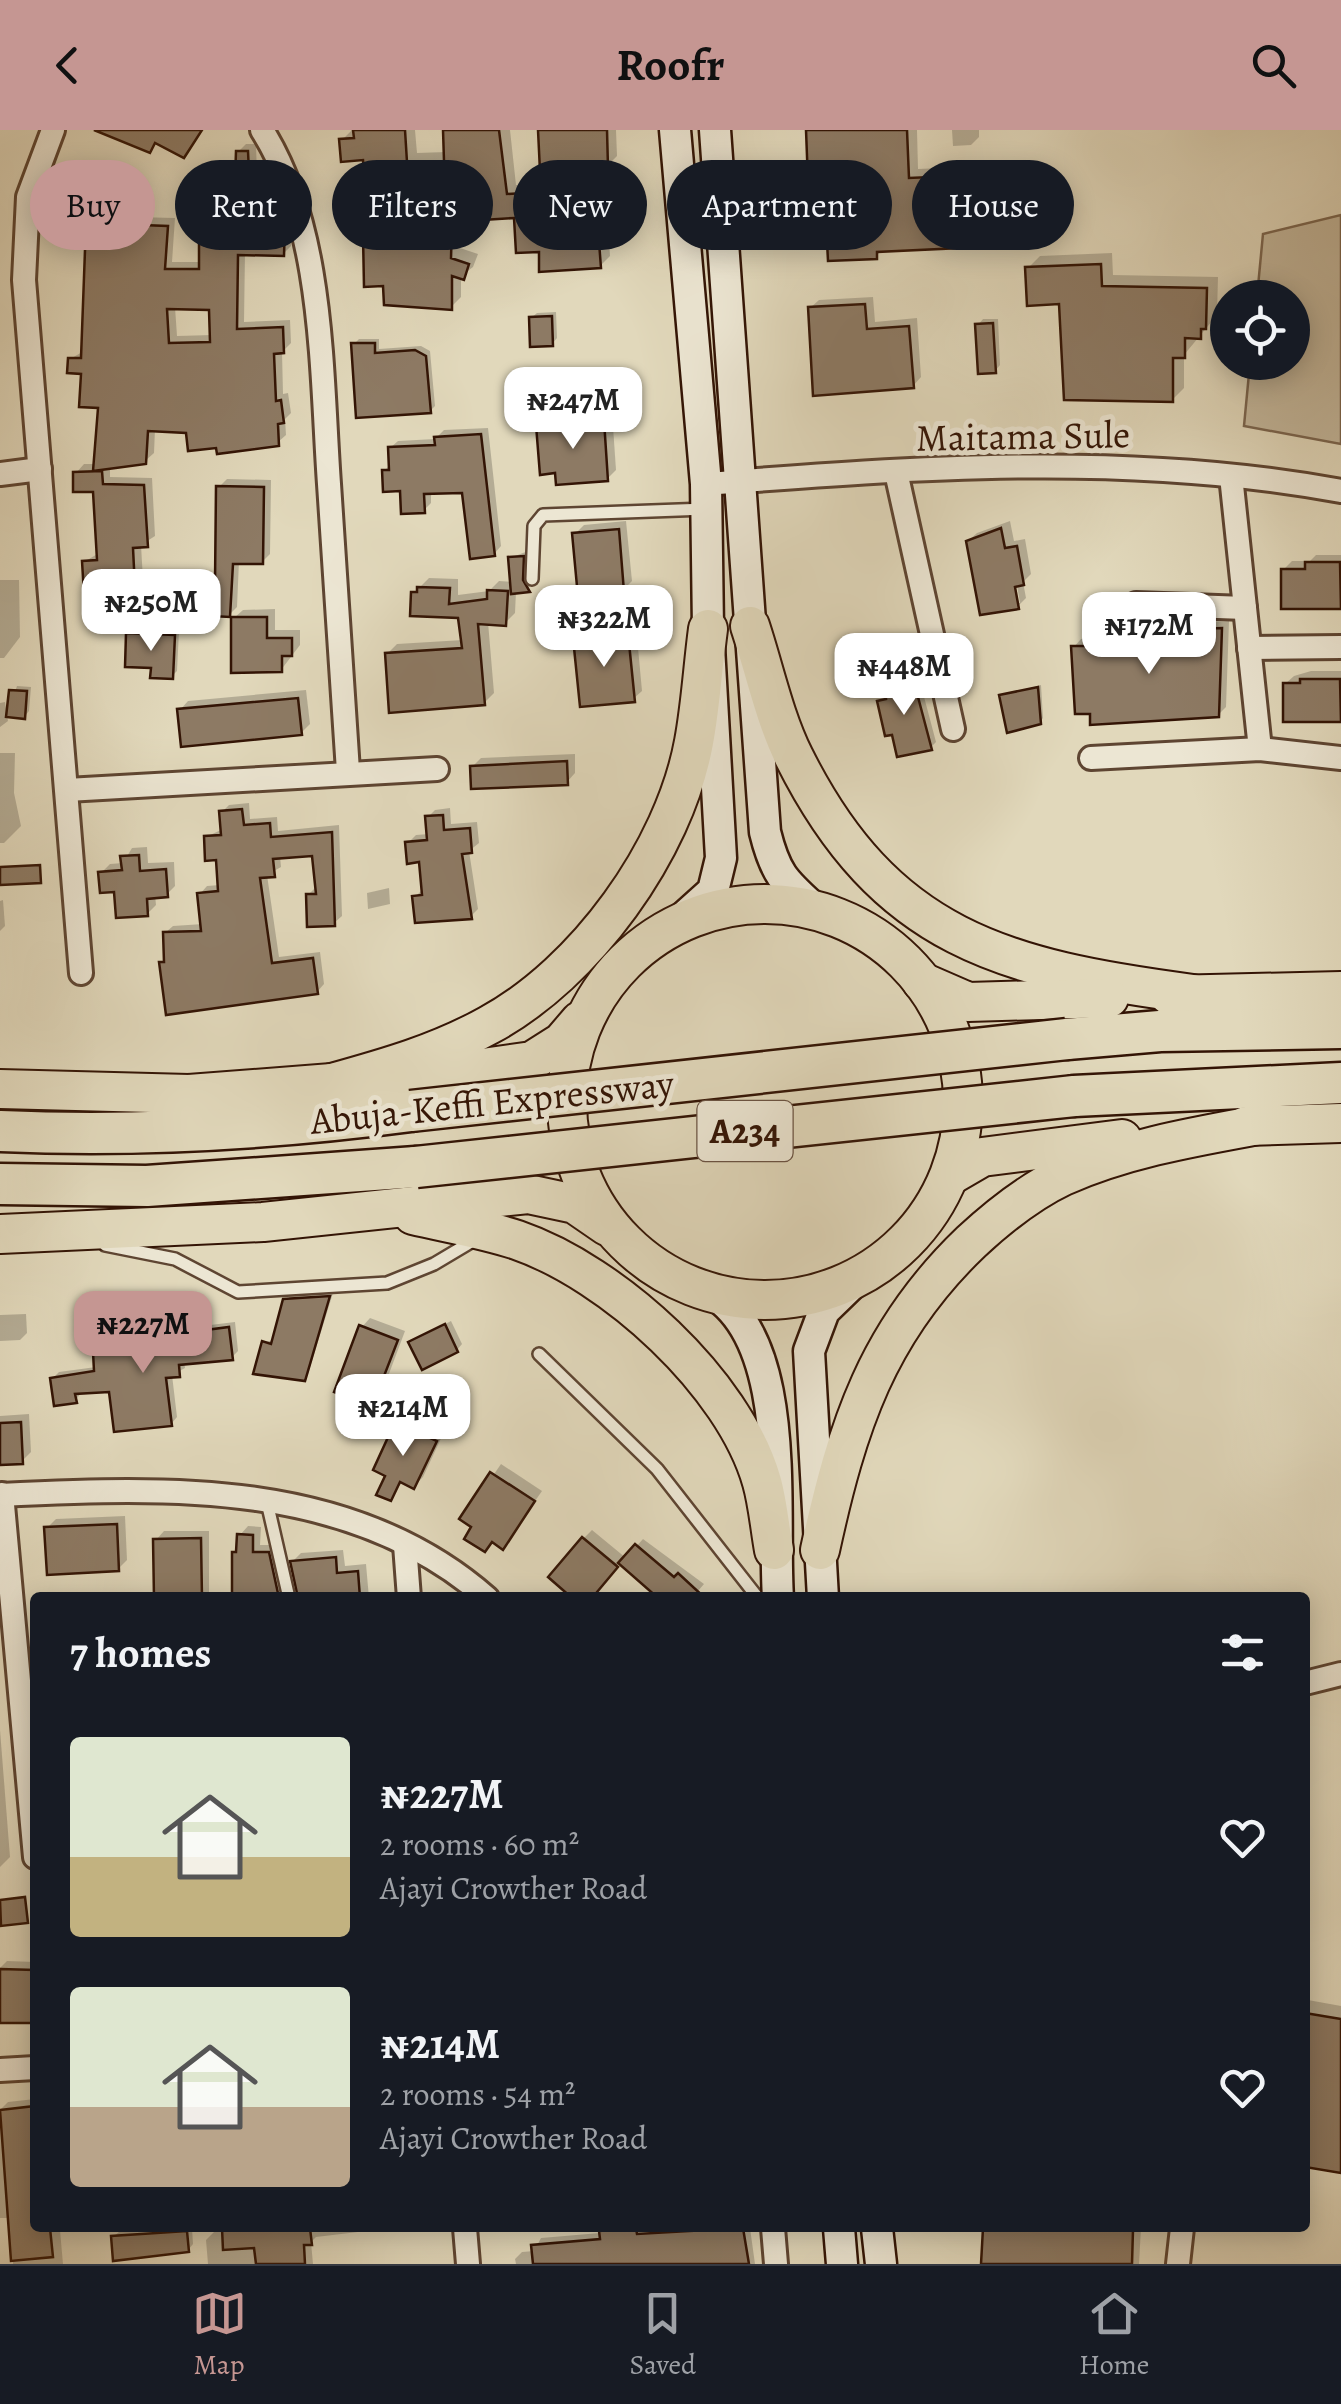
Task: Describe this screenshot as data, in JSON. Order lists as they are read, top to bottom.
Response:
{
  "streets": {
    "highway": ["Abuja-Keffi Expressway", "A234"],
    "street": ["Maitama Sule"]
  },
  "page": {
    "header": "Roofr",
    "chip": [
      "Buy",
      "Rent",
      "Filters",
      "New",
      "Apartment",
      "House"
    ],
    "price": [
      "₦247M",
      "₦250M",
      "₦322M",
      "₦172M",
      "₦448M",
      "₦227M",
      "₦214M"
    ],
    "heading": "7 homes",
    "list": [
      {
        "name": "₦227M",
        "note": "2 rooms · 60 m² · Ajayi Crowther Road"
      },
      {
        "name": "₦214M",
        "note": "2 rooms · 54 m² · Ajayi Crowther Road"
      }
    ],
    "tabs": ["Map", "Saved", "Home"]
  }
}
